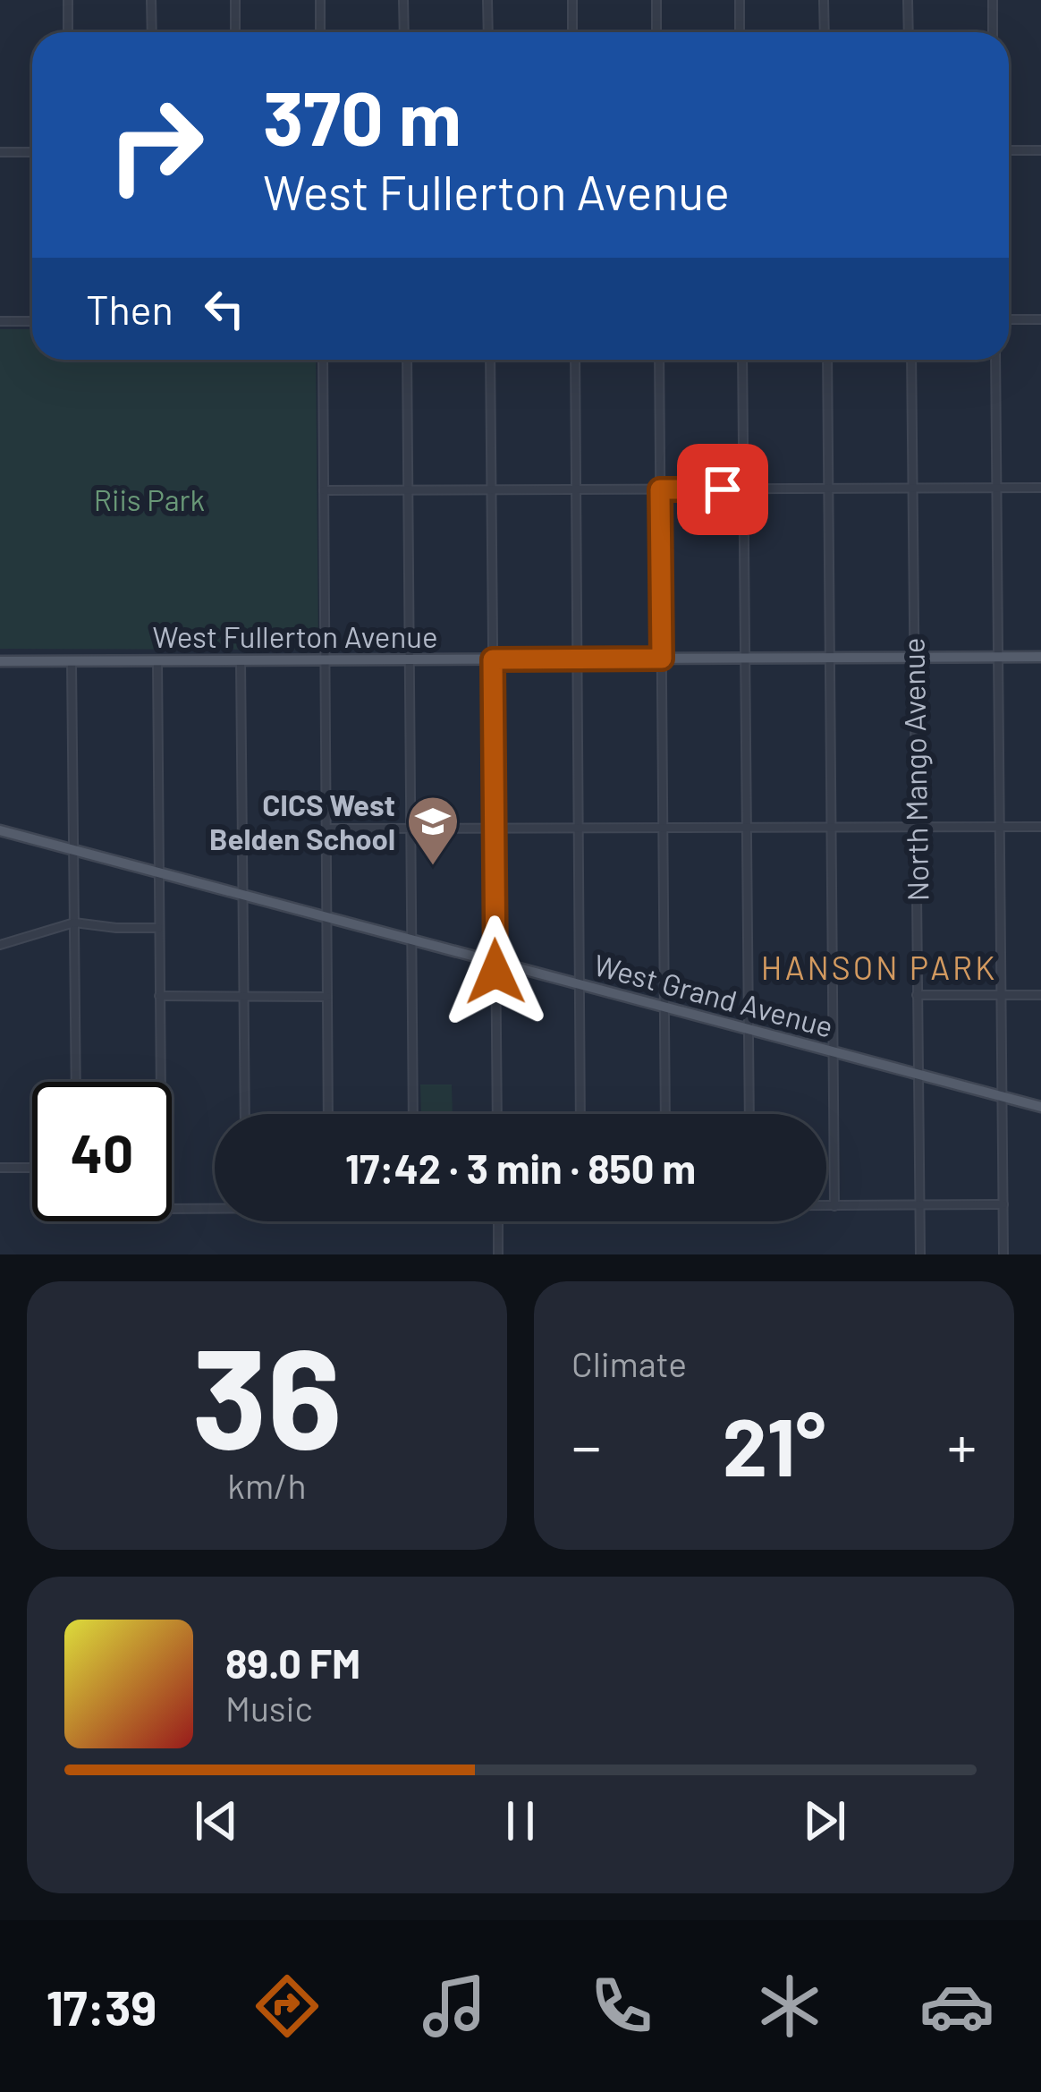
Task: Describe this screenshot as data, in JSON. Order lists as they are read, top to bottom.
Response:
{
  "streets": {
    "main road": ["West Fullerton Avenue", "West Grand Avenue"],
    "street": ["North Mango Avenue"]
  },
  "crossings": [
    ["West Fullerton Avenue", "North Mango Avenue"],
    ["North Mango Avenue", "West Grand Avenue"]
  ],
  "districts": ["HANSON PARK"],
  "parks": ["Riis Park"],
  "places": {
    "school or university": ["CICS West Belden School"]
  },
  "page": {
    "turn": ["370 m", "West Fullerton Avenue"],
    "then": "Then",
    "limit": "40",
    "trip": "17:42 · 3 min · 850 m",
    "tile": [
      ["36", "km/h"],
      "Climate"
    ],
    "heat": ["−", "21°", "+"],
    "song": ["89.0 FM", "Music"],
    "tabs": "17:39"
  }
}
